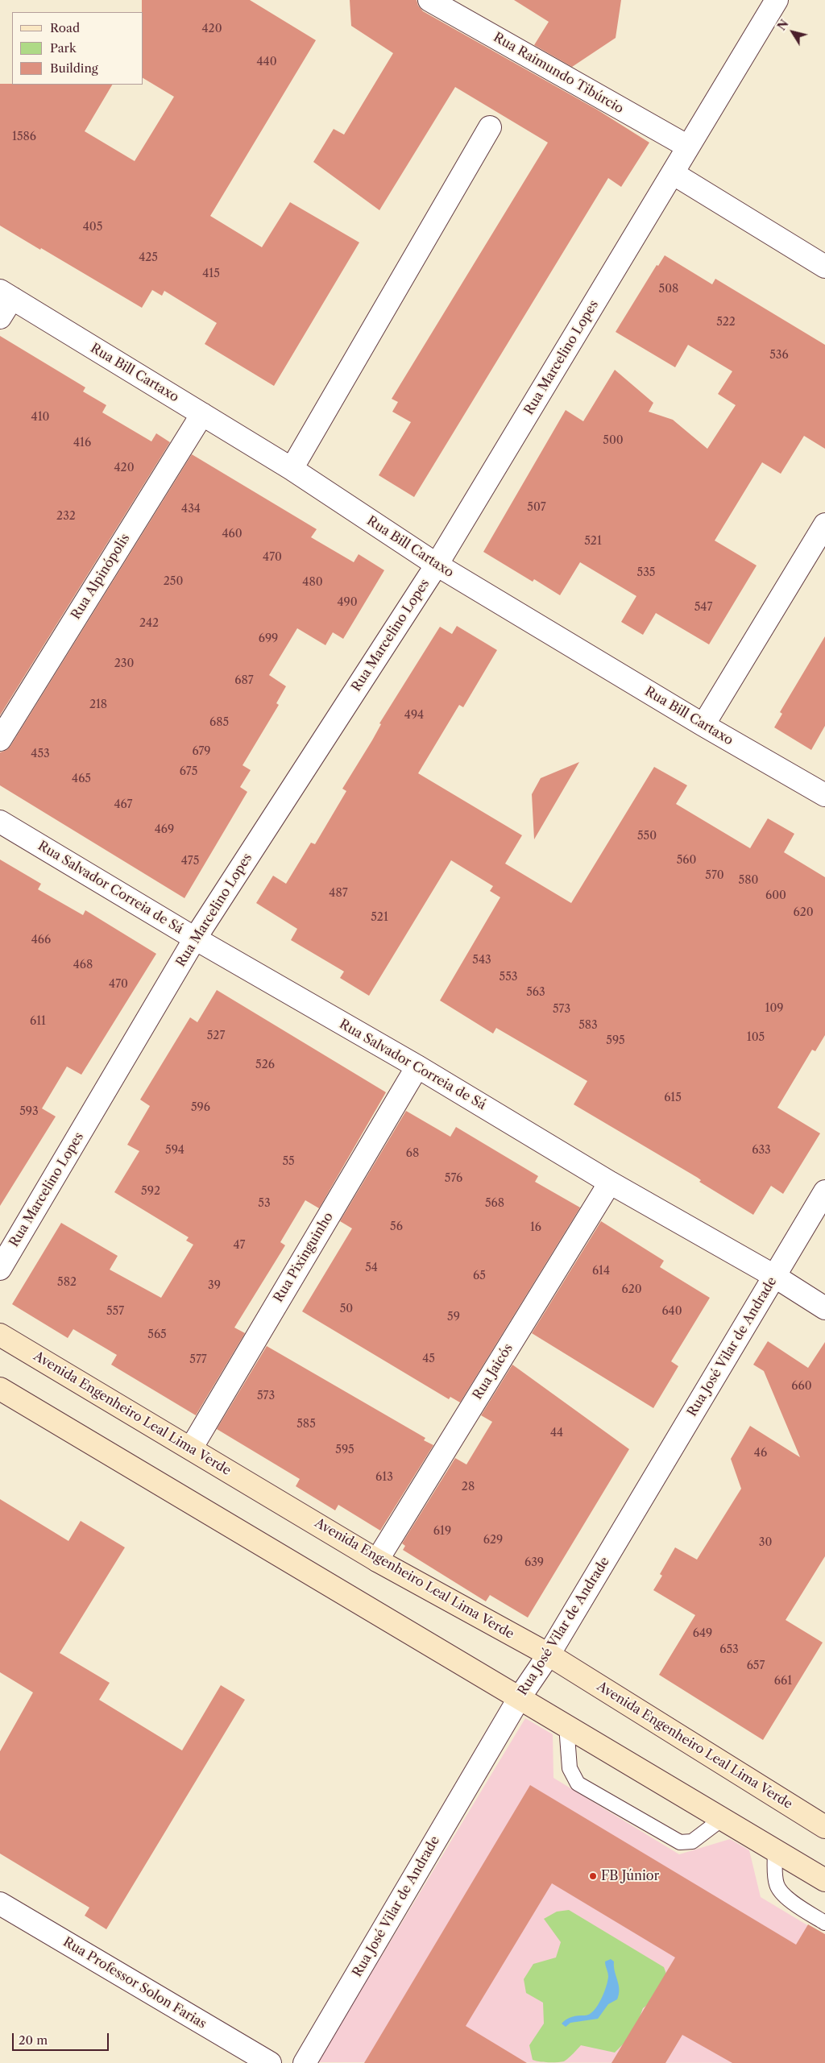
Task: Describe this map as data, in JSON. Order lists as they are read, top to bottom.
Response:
{
  "streets": {
    "main road": ["Avenida Engenheiro Leal Lima Verde"],
    "street": [
      "Rua Raimundo Tibúrcio",
      "Rua Marcelino Lopes",
      "Rua Bill Cartaxo",
      "Rua Alpinópolis",
      "Rua Salvador Correia de Sá",
      "Rua Pixinguinho",
      "Rua José Vilar de Andrade",
      "Rua Jaicós",
      "Rua Professor Solon Farias"
    ]
  },
  "crossings": [
    ["Rua Raimundo Tibúrcio", "Rua Marcelino Lopes"],
    ["Rua Marcelino Lopes", "Rua Bill Cartaxo"],
    ["Rua Marcelino Lopes", "Rua Salvador Correia de Sá"],
    ["Rua Bill Cartaxo", "Rua Alpinópolis"],
    ["Rua Salvador Correia de Sá", "Rua Pixinguinho"],
    ["Rua Salvador Correia de Sá", "Rua José Vilar de Andrade"],
    ["Rua Salvador Correia de Sá", "Rua Jaicós"],
    ["Rua Pixinguinho", "Avenida Engenheiro Leal Lima Verde"],
    ["Rua José Vilar de Andrade", "Avenida Engenheiro Leal Lima Verde"],
    ["Rua Jaicós", "Avenida Engenheiro Leal Lima Verde"]
  ],
  "places": ["FB Júnior"],
  "house_numbers": [
    "420",
    "440",
    "1586",
    "405",
    "425",
    "415",
    "508",
    "522",
    "536",
    "410",
    "500",
    "416",
    "420",
    "507",
    "434",
    "232",
    "460",
    "521",
    "470",
    "535",
    "250",
    "480",
    "490",
    "547",
    "242",
    "699",
    "230",
    "687",
    "218",
    "494",
    "685",
    "679",
    "453",
    "675",
    "465",
    "467",
    "469",
    "550",
    "560",
    "475",
    "570",
    "580",
    "487",
    "600",
    "620",
    "521",
    "466",
    "543",
    "468",
    "553",
    "470",
    "563",
    "109",
    "573",
    "611",
    "583",
    "527",
    "105",
    "595",
    "526",
    "615",
    "596",
    "593",
    "594",
    "633",
    "68",
    "55",
    "576",
    "592",
    "53",
    "568",
    "56",
    "16",
    "47",
    "54",
    "614",
    "65",
    "582",
    "39",
    "620",
    "50",
    "557",
    "640",
    "59",
    "565",
    "45",
    "577",
    "660",
    "573",
    "585",
    "44",
    "595",
    "46",
    "613",
    "28",
    "619",
    "629",
    "30",
    "639",
    "649",
    "653",
    "657",
    "661"
  ],
  "legend": ["Road", "Park", "Building"],
  "scale_bar": "20 m",
  "north": "top left"
}
